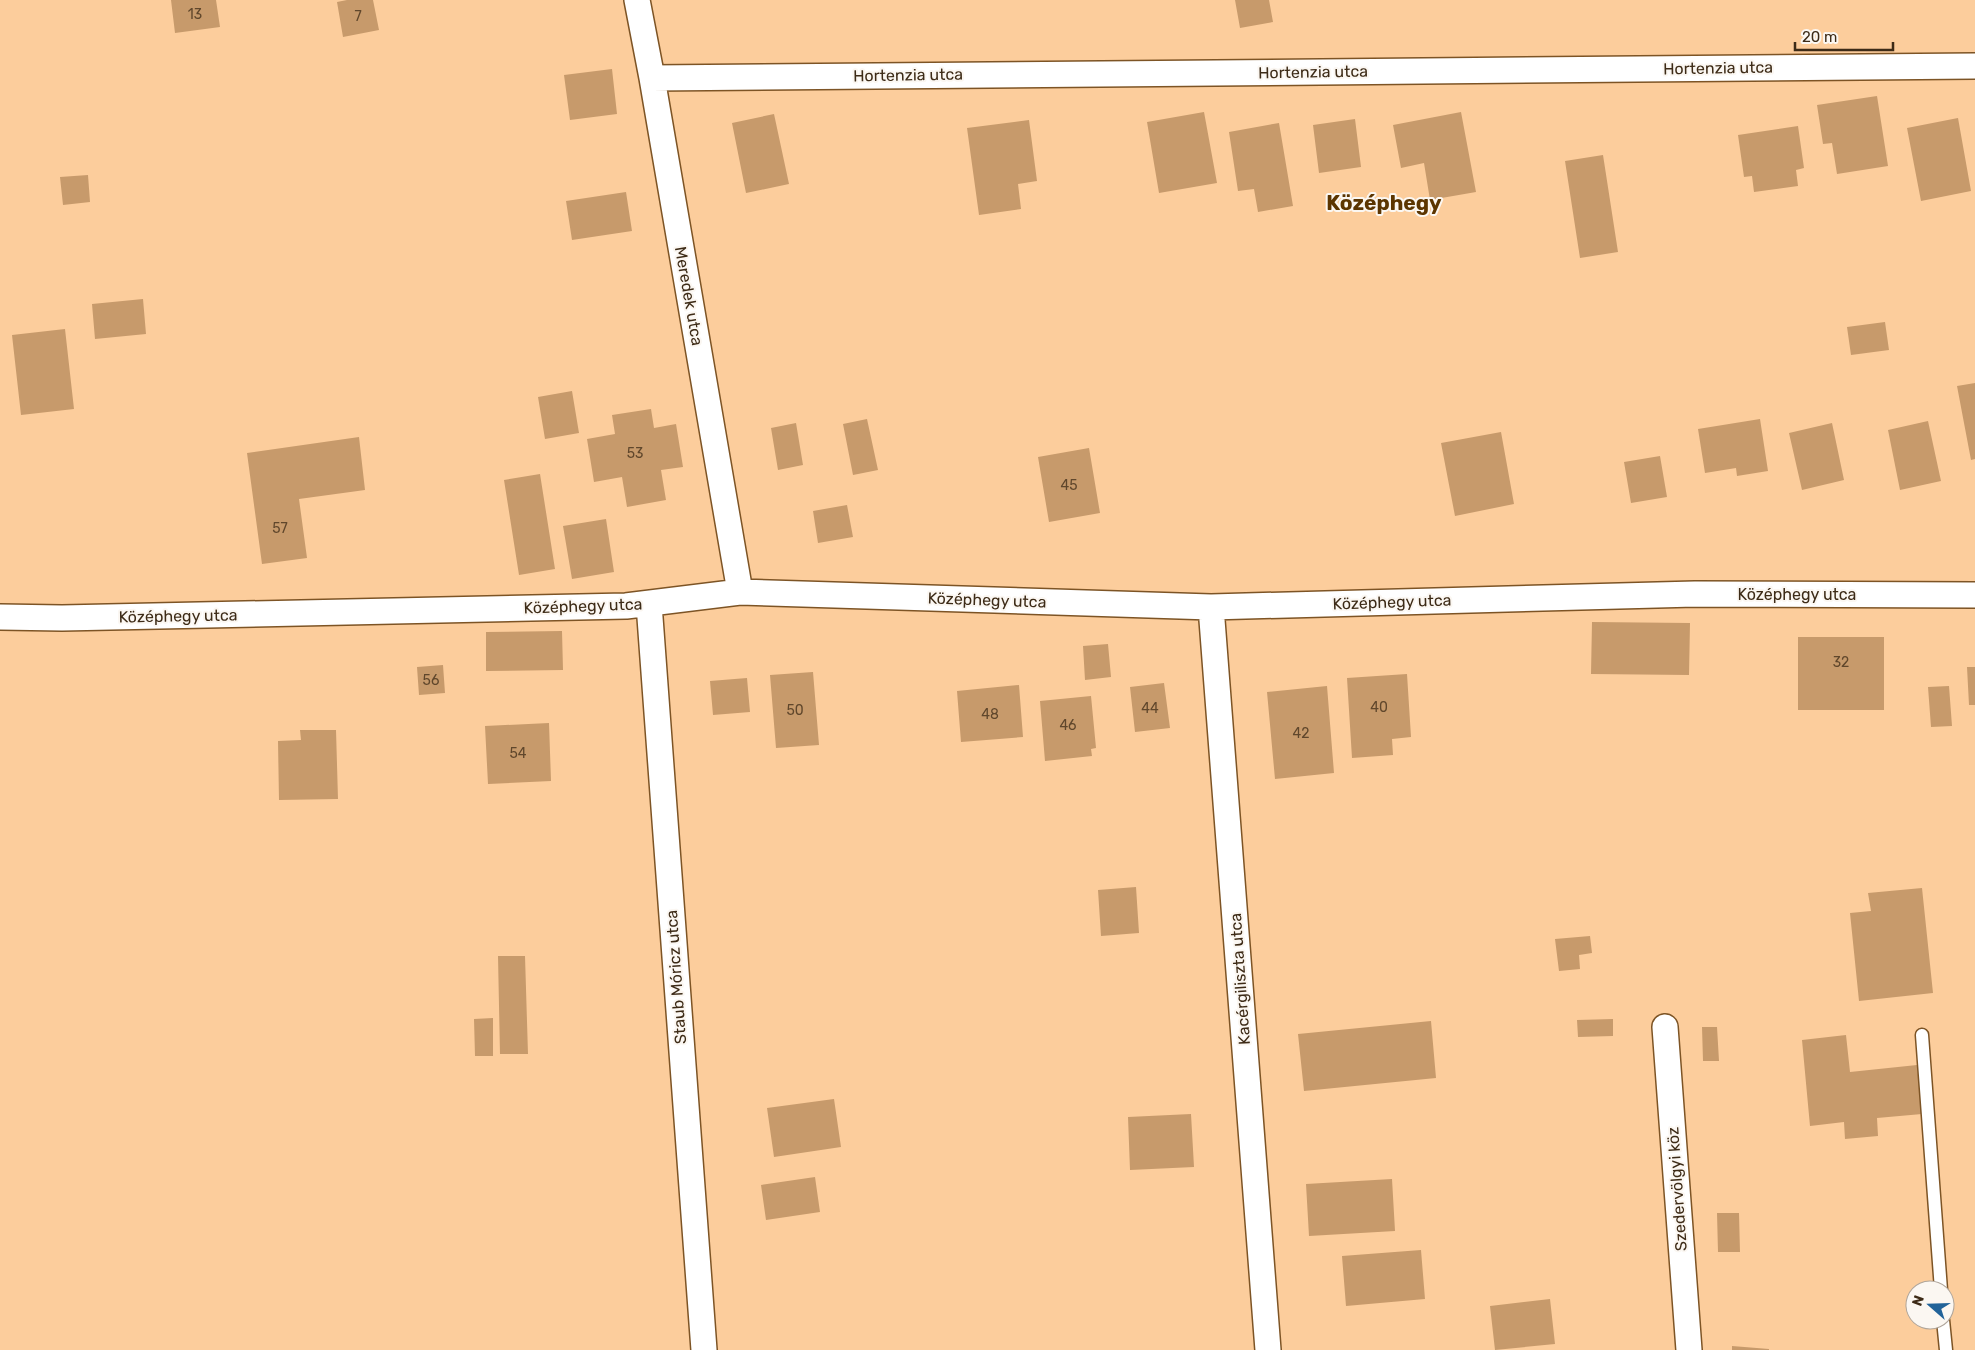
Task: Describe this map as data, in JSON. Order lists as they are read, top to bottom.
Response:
{
  "streets": {
    "street": [
      "Hortenzia utca",
      "Meredek utca",
      "Középhegy utca",
      "Staub Móricz utca",
      "Kacérgiliszta utca",
      "Szedervölgyi köz"
    ]
  },
  "crossings": [
    ["Hortenzia utca", "Meredek utca"],
    ["Meredek utca", "Középhegy utca"],
    ["Középhegy utca", "Staub Móricz utca"],
    ["Középhegy utca", "Kacérgiliszta utca"]
  ],
  "districts": ["Középhegy"],
  "house_numbers": [
    "13",
    "7",
    "53",
    "45",
    "57",
    "32",
    "56",
    "40",
    "44",
    "50",
    "48",
    "46",
    "42",
    "54"
  ],
  "scale_bar": "20 m",
  "north": "left"
}
